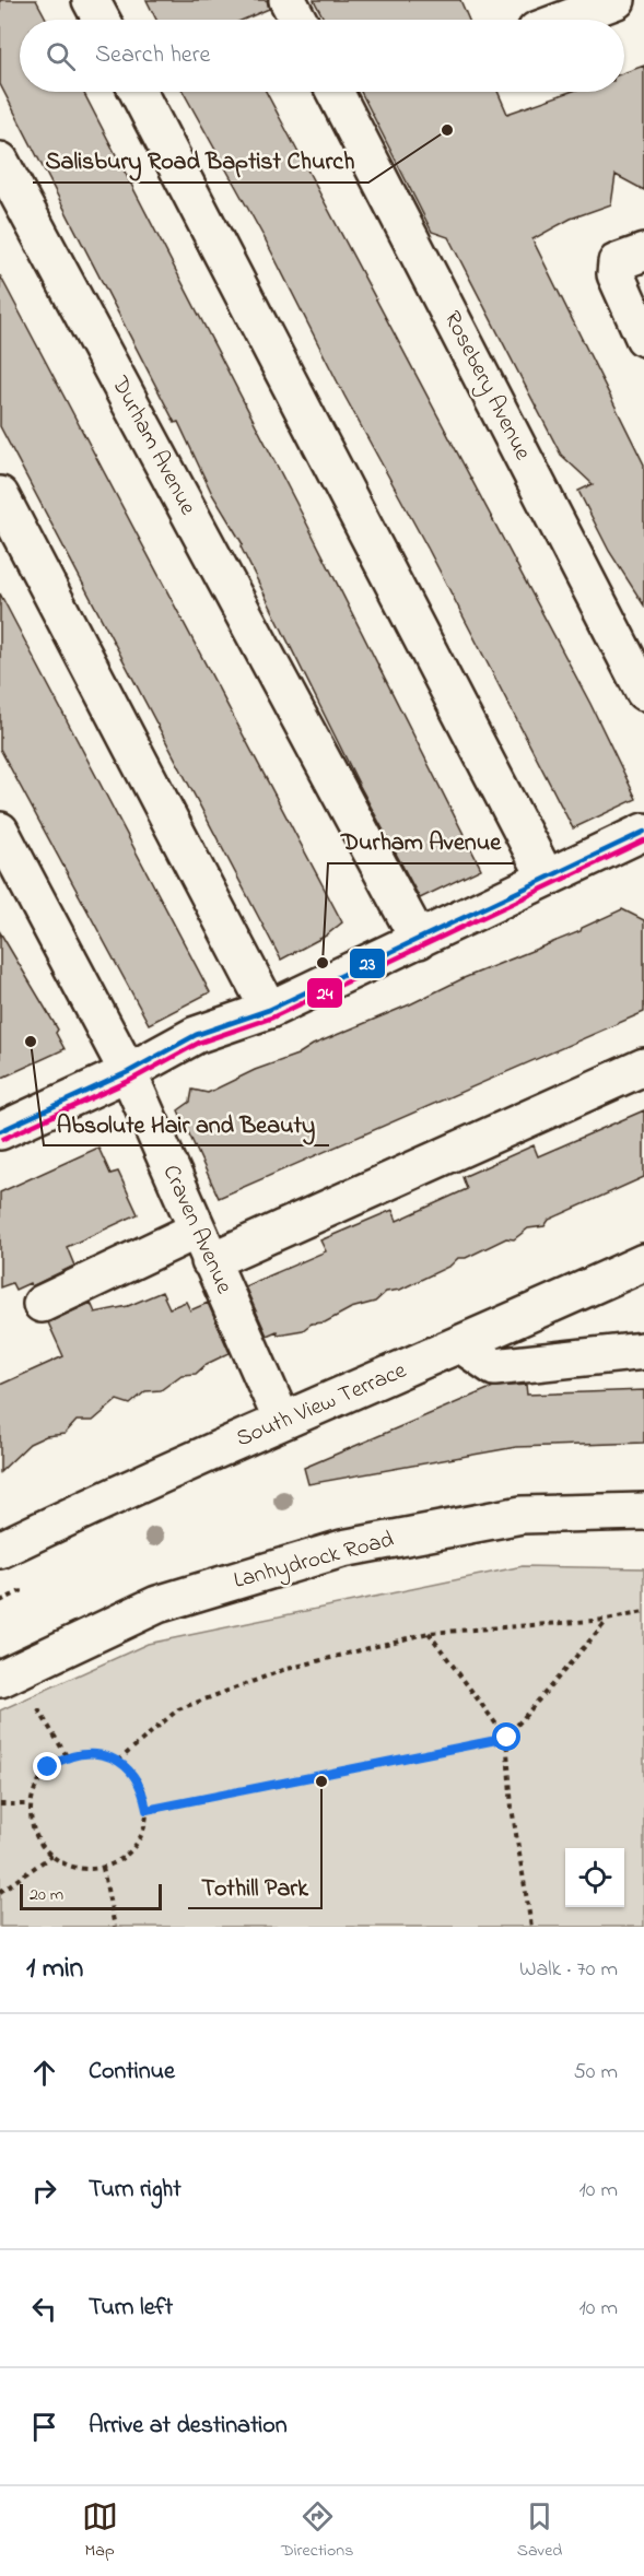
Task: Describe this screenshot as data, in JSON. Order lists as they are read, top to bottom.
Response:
{
  "streets": {
    "street": [
      "Rosebery Avenue",
      "Durham Avenue",
      "Craven Avenue",
      "South View Terrace",
      "Lanhydrock Road"
    ]
  },
  "crossings": [
    ["Craven Avenue", "South View Terrace"]
  ],
  "places": [
    "Salisbury Road Baptist Church",
    "Durham Avenue",
    "Absolute Hair and Beauty",
    "Tothill Park"
  ],
  "lines": ["transit line 23", "transit line 24"],
  "scale_bar": "20 m",
  "page": {
    "search": "Search here",
    "scale": "20 m",
    "heading": ["1 min", "Walk · 70 m"],
    "list": [
      ["Continue", "50 m"],
      ["Turn right", "10 m"],
      ["Turn left", "10 m"],
      "Arrive at destination"
    ],
    "nav": ["Map", "Directions", "Saved"]
  }
}
